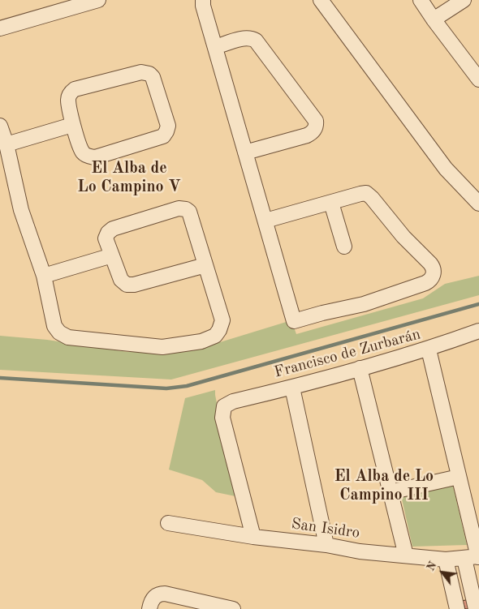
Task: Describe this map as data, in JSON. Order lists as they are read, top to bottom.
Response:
{
  "streets": {
    "street": ["Francisco de Zurbarán", "San Isidro"]
  },
  "crossings": [
    ["Francisco de Zurbarán", "San Isidro"]
  ],
  "districts": ["El Alba de Lo Campino V", "El Alba de Lo Campino III"],
  "north": "top left"
}
